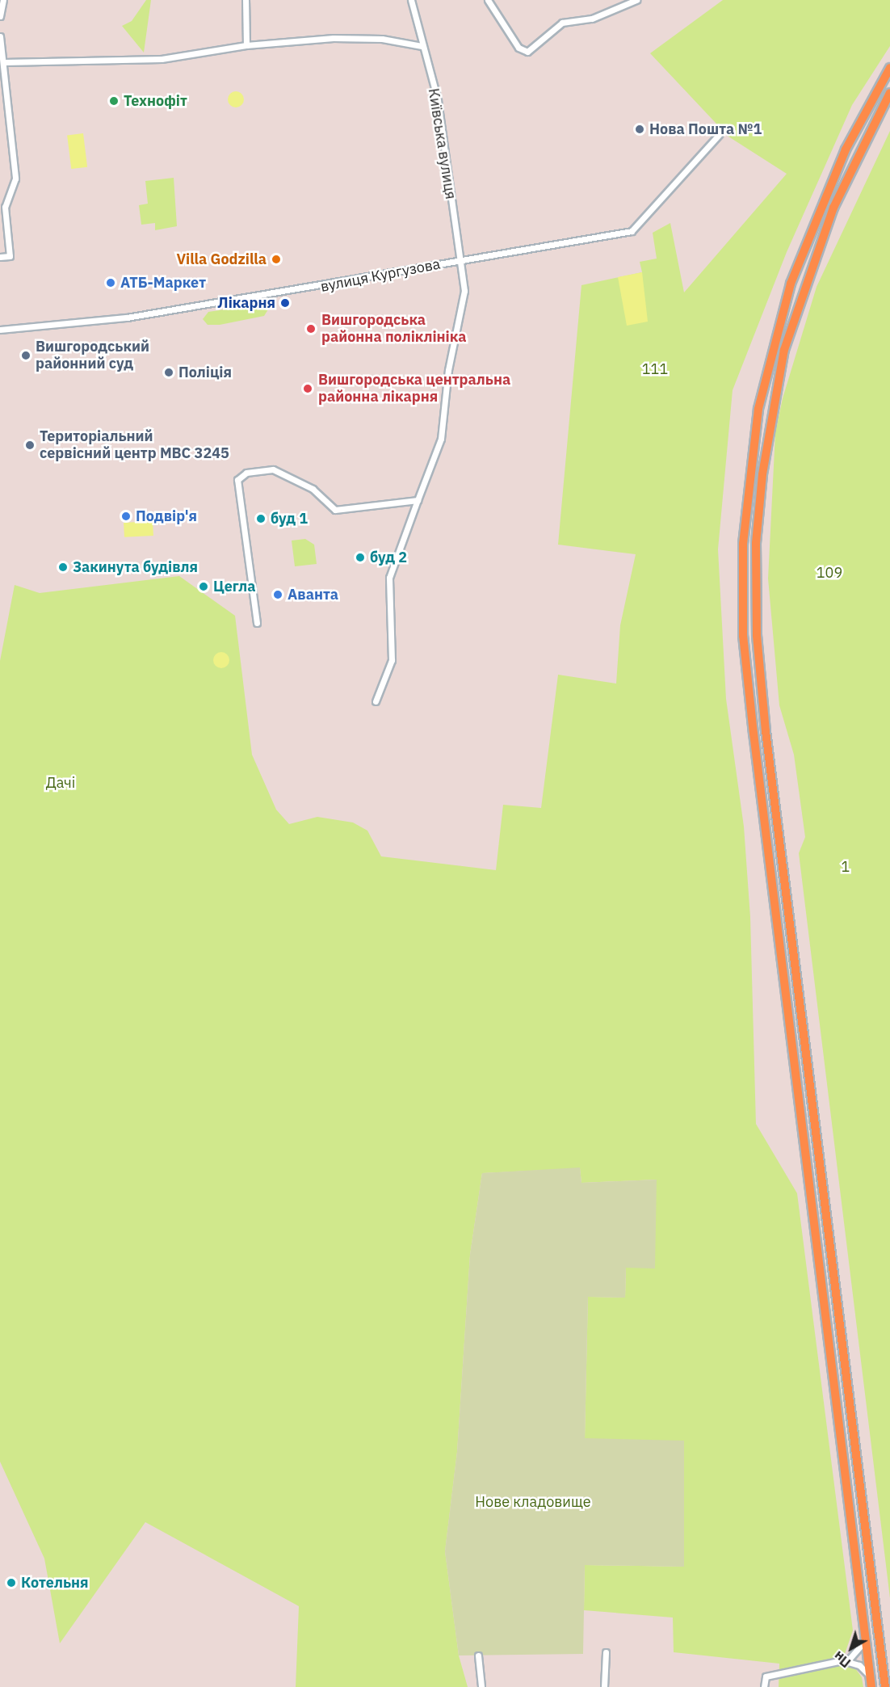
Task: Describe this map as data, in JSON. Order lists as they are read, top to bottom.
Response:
{
  "streets": {
    "street": ["Київська вулиця", "вулиця Кургузова"]
  },
  "crossings": [
    ["Київська вулиця", "вулиця Кургузова"]
  ],
  "parks": [
    "111",
    "109",
    "Дачі",
    "1",
    "Нове кладовище"
  ],
  "places": [
    "Технофіт",
    "Нова Пошта №1",
    "Villa Godzilla",
    "АТБ-Маркет",
    "Лікарня",
    "Вишгородська районна поліклініка",
    "Вишгородський районний суд",
    "Поліція",
    "Вишгородська центральна районна лікарня",
    "Територіальний сервісний центр МВС 3245",
    "Подвір'я",
    "буд 1",
    "буд 2",
    "Закинута будівля",
    "Цегла",
    "Аванта",
    "Котельня"
  ],
  "north": "bottom left"
}
